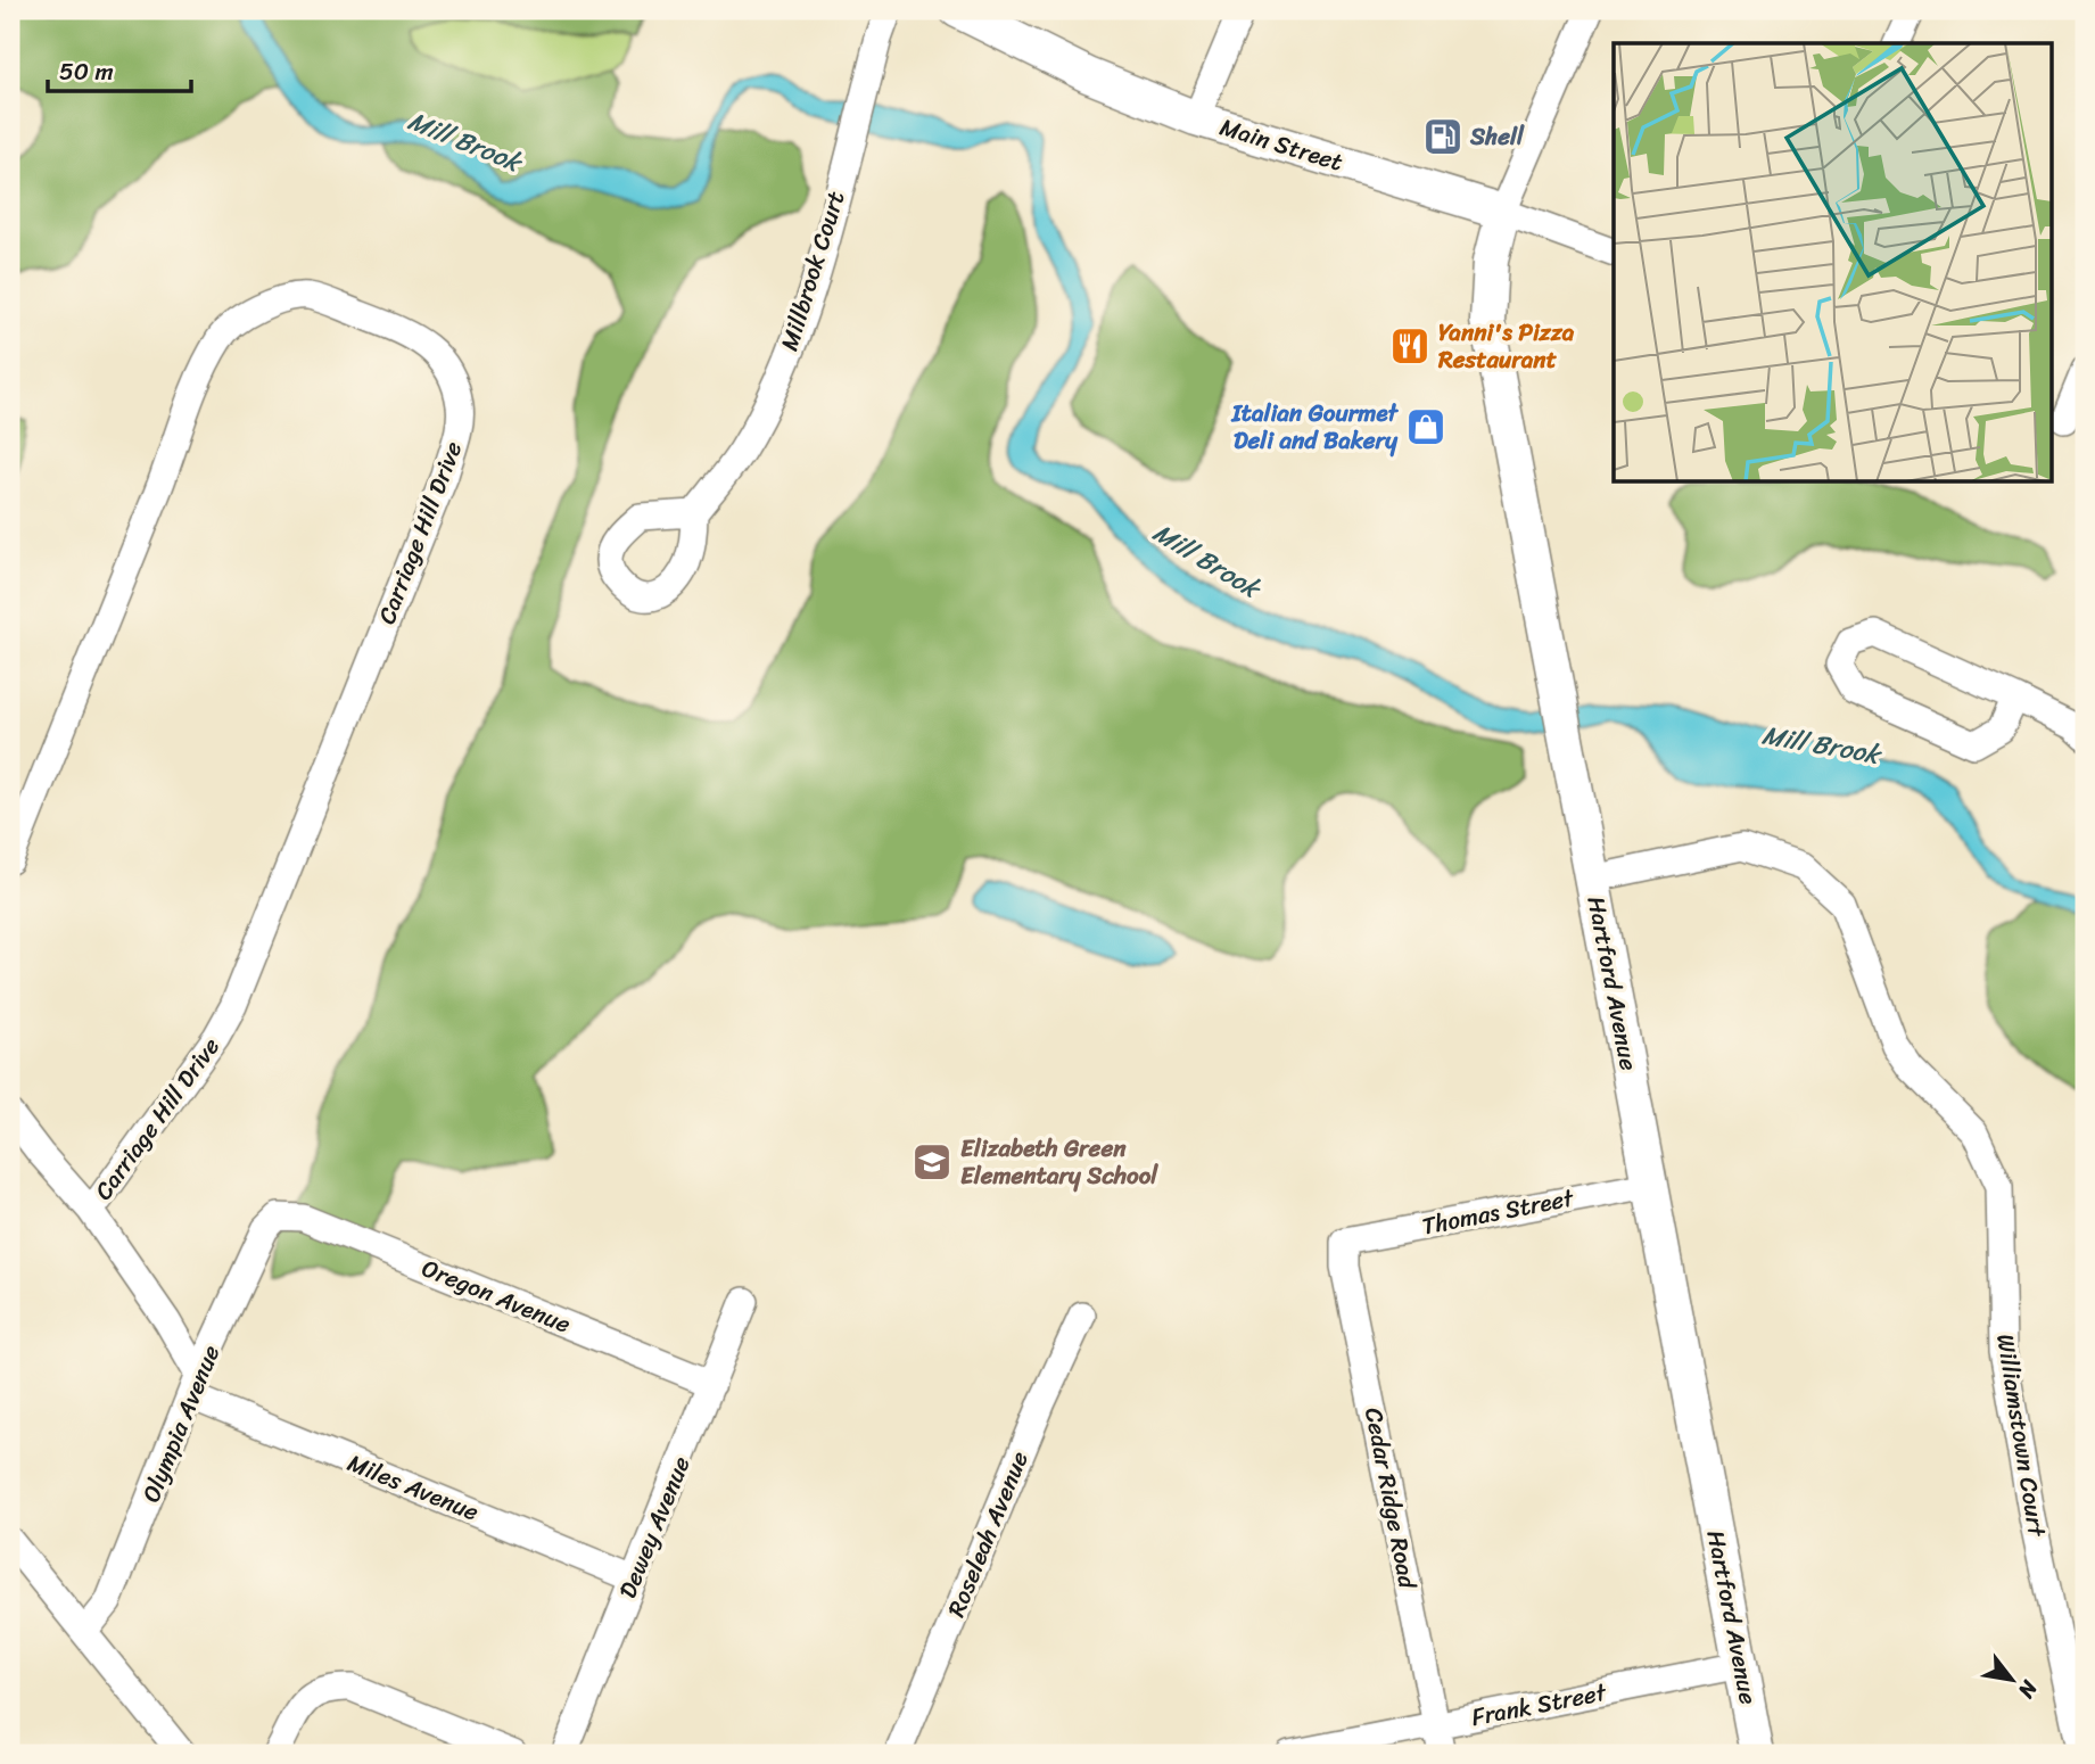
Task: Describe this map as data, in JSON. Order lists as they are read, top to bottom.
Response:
{
  "streets": {
    "main road": ["Main Street", "Hartford Avenue"],
    "street": [
      "Millbrook Court",
      "Carriage Hill Drive",
      "Thomas Street",
      "Oregon Avenue",
      "Olympia Avenue",
      "Williamstown Court",
      "Miles Avenue",
      "Cedar Ridge Road",
      "Dewey Avenue",
      "Roseleah Avenue",
      "Frank Street"
    ]
  },
  "crossings": [
    ["Main Street", "Hartford Avenue"],
    ["Carriage Hill Drive", "Olympia Avenue"],
    ["Carriage Hill Drive", "Miles Avenue"],
    ["Hartford Avenue", "Thomas Street"],
    ["Hartford Avenue", "Williamstown Court"],
    ["Hartford Avenue", "Frank Street"],
    ["Thomas Street", "Cedar Ridge Road"],
    ["Oregon Avenue", "Olympia Avenue"],
    ["Oregon Avenue", "Dewey Avenue"],
    ["Olympia Avenue", "Miles Avenue"],
    ["Miles Avenue", "Dewey Avenue"],
    ["Cedar Ridge Road", "Frank Street"]
  ],
  "water": ["Mill Brook"],
  "places": {
    "fuel station": ["Shell"],
    "restaurant": ["Yanni's Pizza Restaurant"],
    "shop": ["Italian Gourmet Deli and Bakery"],
    "school or university": ["Elizabeth Green Elementary School"]
  },
  "scale_bar": "50 m",
  "north": "bottom right"
}
